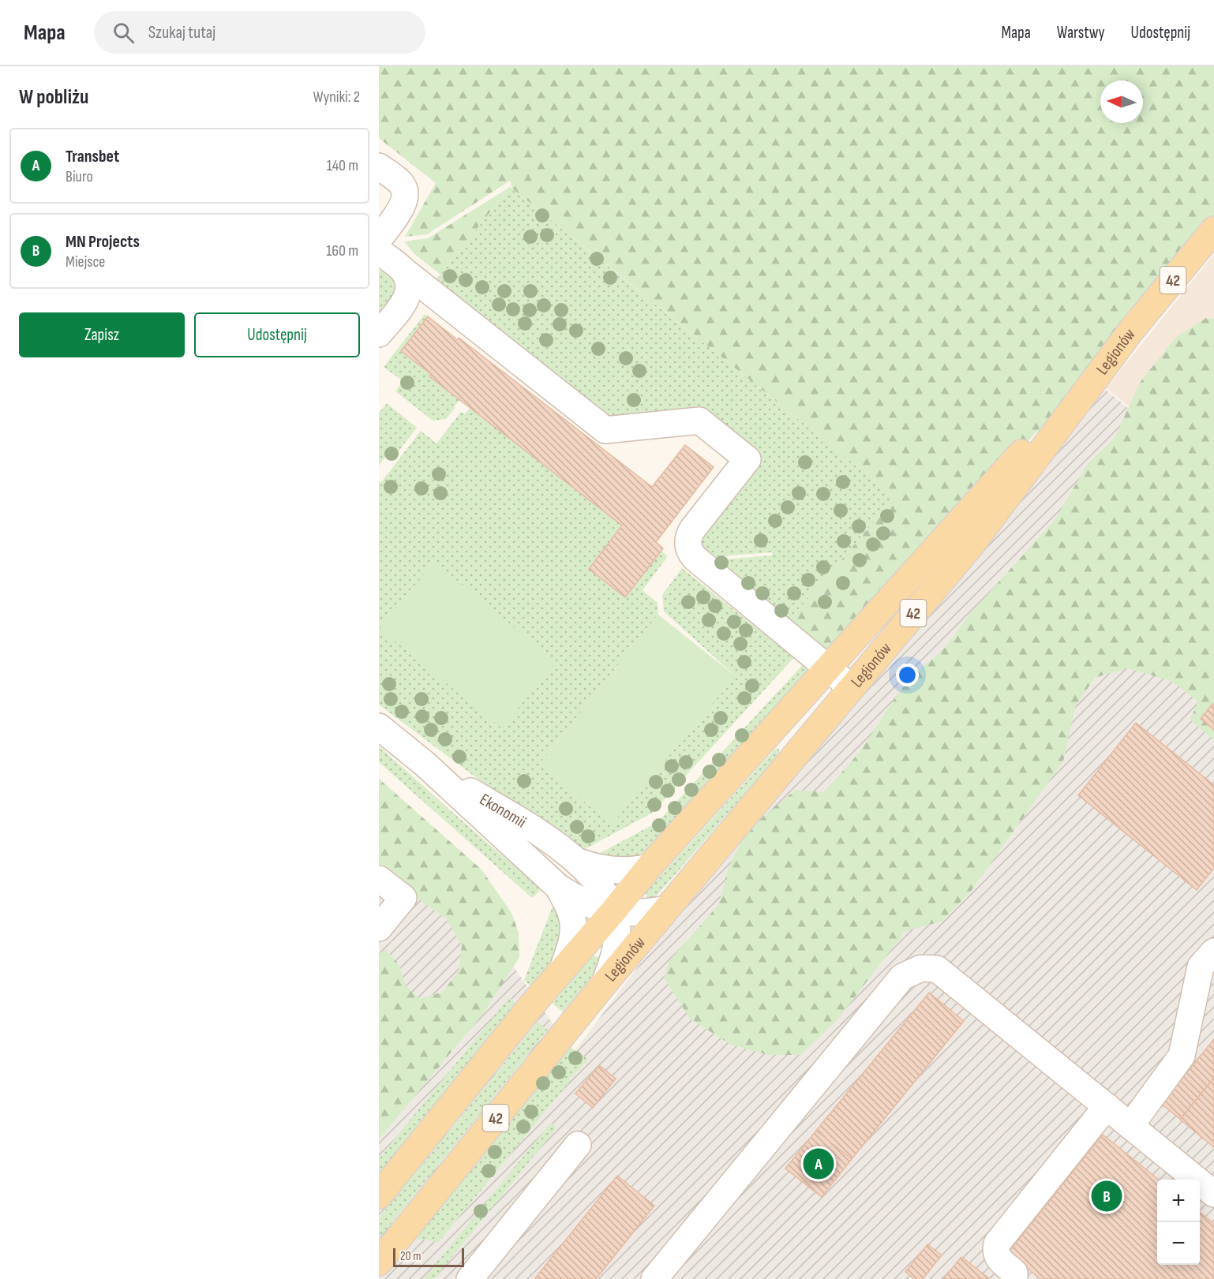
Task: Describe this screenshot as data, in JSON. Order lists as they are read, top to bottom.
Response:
{
  "streets": {
    "main road": ["42", "Legionów"],
    "street": ["Ekonomii"]
  },
  "crossings": [
    ["42", "Legionów"],
    ["Legionów", "Ekonomii"]
  ],
  "scale_bar": "20 m",
  "north": "left",
  "page": {
    "header": "Mapa",
    "search": "Szukaj tutaj",
    "nav": ["Mapa", "Warstwy", "Udostępnij"],
    "heading": ["W pobliżu", "Wyniki: 2"],
    "list": [
      {
        "mark": "A",
        "name": "Transbet",
        "note": "Biuro",
        "value": "140 m"
      },
      {
        "mark": "B",
        "name": "MN Projects",
        "note": "Miejsce",
        "value": "160 m"
      }
    ],
    "buttons": ["Zapisz", "Udostępnij"],
    "pins": ["A", "B"],
    "map_buttons": ["+", "−"],
    "scale": "20 m"
  }
}
